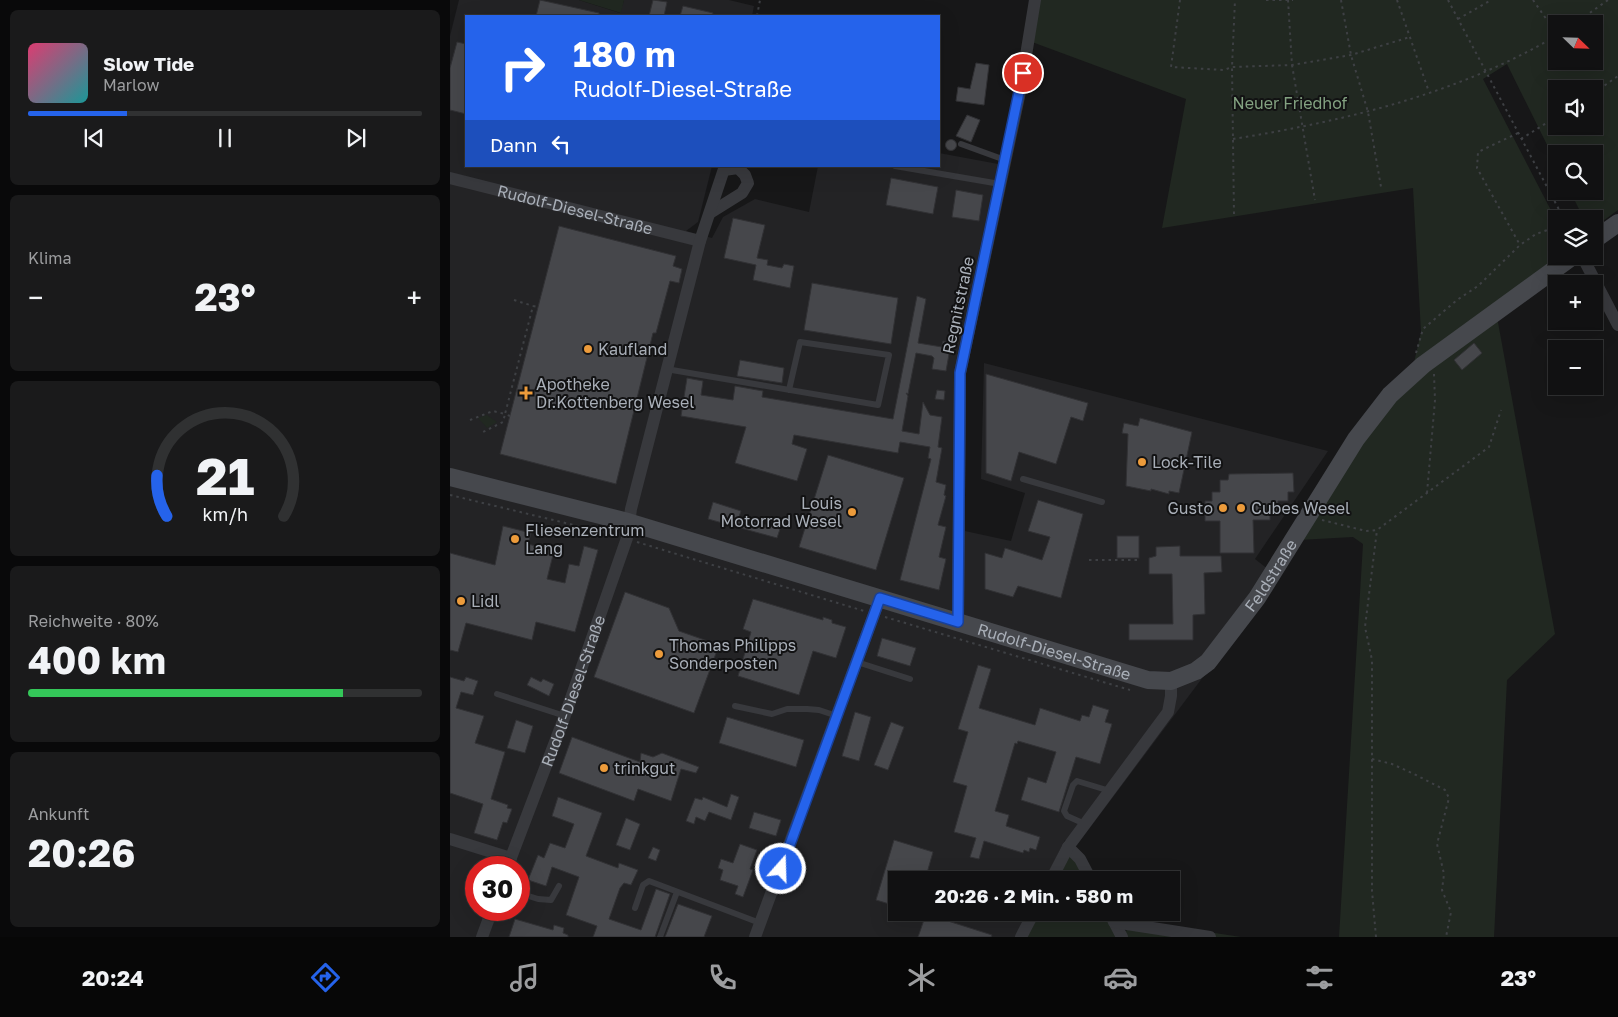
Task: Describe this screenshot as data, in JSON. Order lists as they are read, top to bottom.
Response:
{
  "streets": {
    "street": ["Rudolf-Diesel-Straße", "Regnitstraße", "Feldstraße"]
  },
  "crossings": [
    ["Rudolf-Diesel-Straße", "Regnitstraße"],
    ["Rudolf-Diesel-Straße", "Feldstraße"]
  ],
  "parks": ["Neuer Friedhof"],
  "places": {
    "other": [
      "Kaufland",
      "Lock-Tile",
      "Gusto",
      "Cubes Wesel",
      "Louis Motorrad Wesel",
      "Fliesenzentrum Lang",
      "Lidl",
      "Thomas Philipps Sonderposten",
      "trinkgut"
    ],
    "health": ["Apotheke Dr.Kottenberg Wesel"]
  },
  "north": "bottom right",
  "page": {
    "map_buttons": ["+", "−"],
    "turn": ["180 m", "Rudolf-Diesel-Straße"],
    "song": ["Slow Tide", "Marlow"],
    "then": "Dann",
    "tile": [
      "Klima",
      ["Reichweite · 80%", "400 km"],
      ["Ankunft", "20:26"]
    ],
    "heat": ["−", "23°", "+"],
    "limit": "30",
    "trip": "20:26 · 2 Min. · 580 m",
    "tabs": ["20:24", "23°"],
    "gauge": ["21", "km/h"]
  }
}
